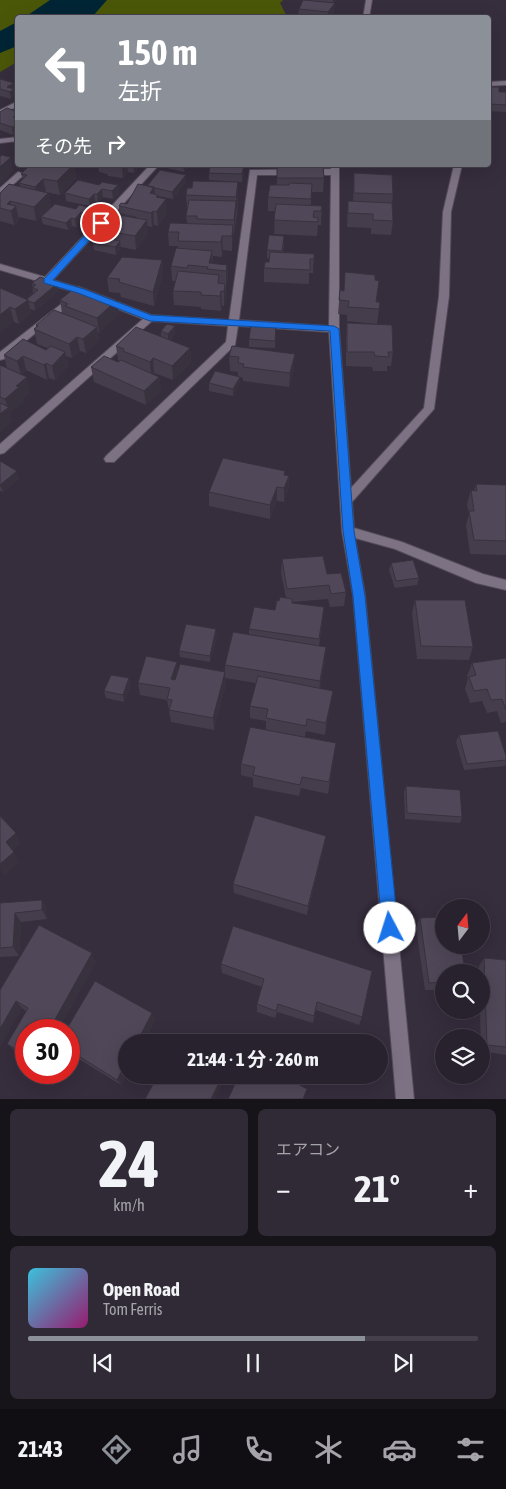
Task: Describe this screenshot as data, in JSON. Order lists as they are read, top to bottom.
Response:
{
  "north": "top",
  "page": {
    "turn": ["150 m", "左折"],
    "then": "その先",
    "limit": "30",
    "trip": "21:44 · 1 分 · 260 m",
    "tile": [
      ["24", "km/h"],
      "エアコン"
    ],
    "heat": ["−", "21°", "+"],
    "song": ["Open Road", "Tom Ferris"],
    "tabs": "21:43"
  }
}
